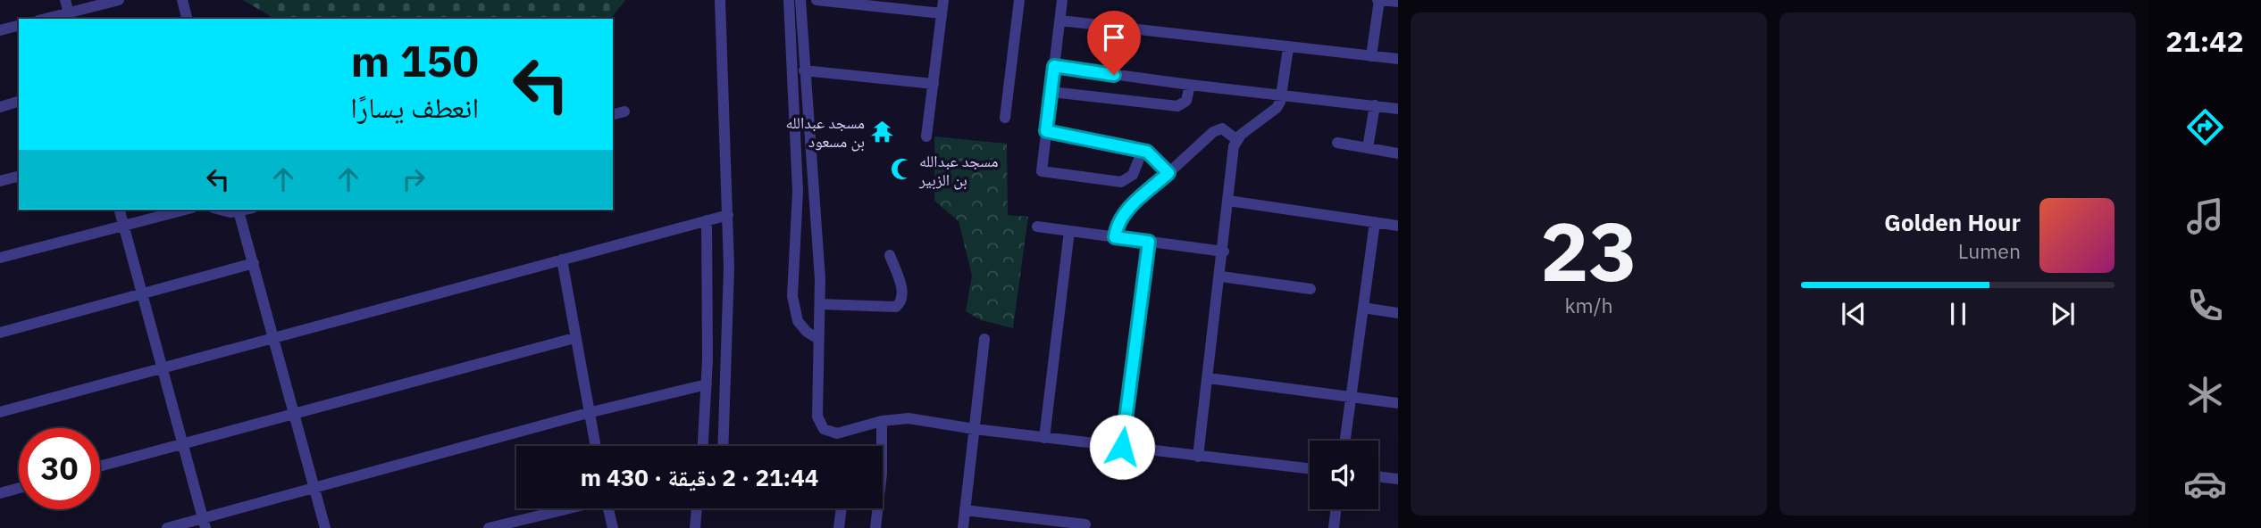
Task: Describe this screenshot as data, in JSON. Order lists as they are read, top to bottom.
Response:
{
  "places": {
    "temple": ["مسجد عبدالله بن مسعود"],
    "mosque": ["مسجد عبدالله بن الزبير"]
  },
  "page": {
    "tabs": "21:42",
    "tile": ["23", "km/h"],
    "turn": ["150 m", "انعطف يسارًا"],
    "song": ["Golden Hour", "Lumen"],
    "limit": "30",
    "trip": "21:44 · 2 دقيقة · 430 m"
  }
}
